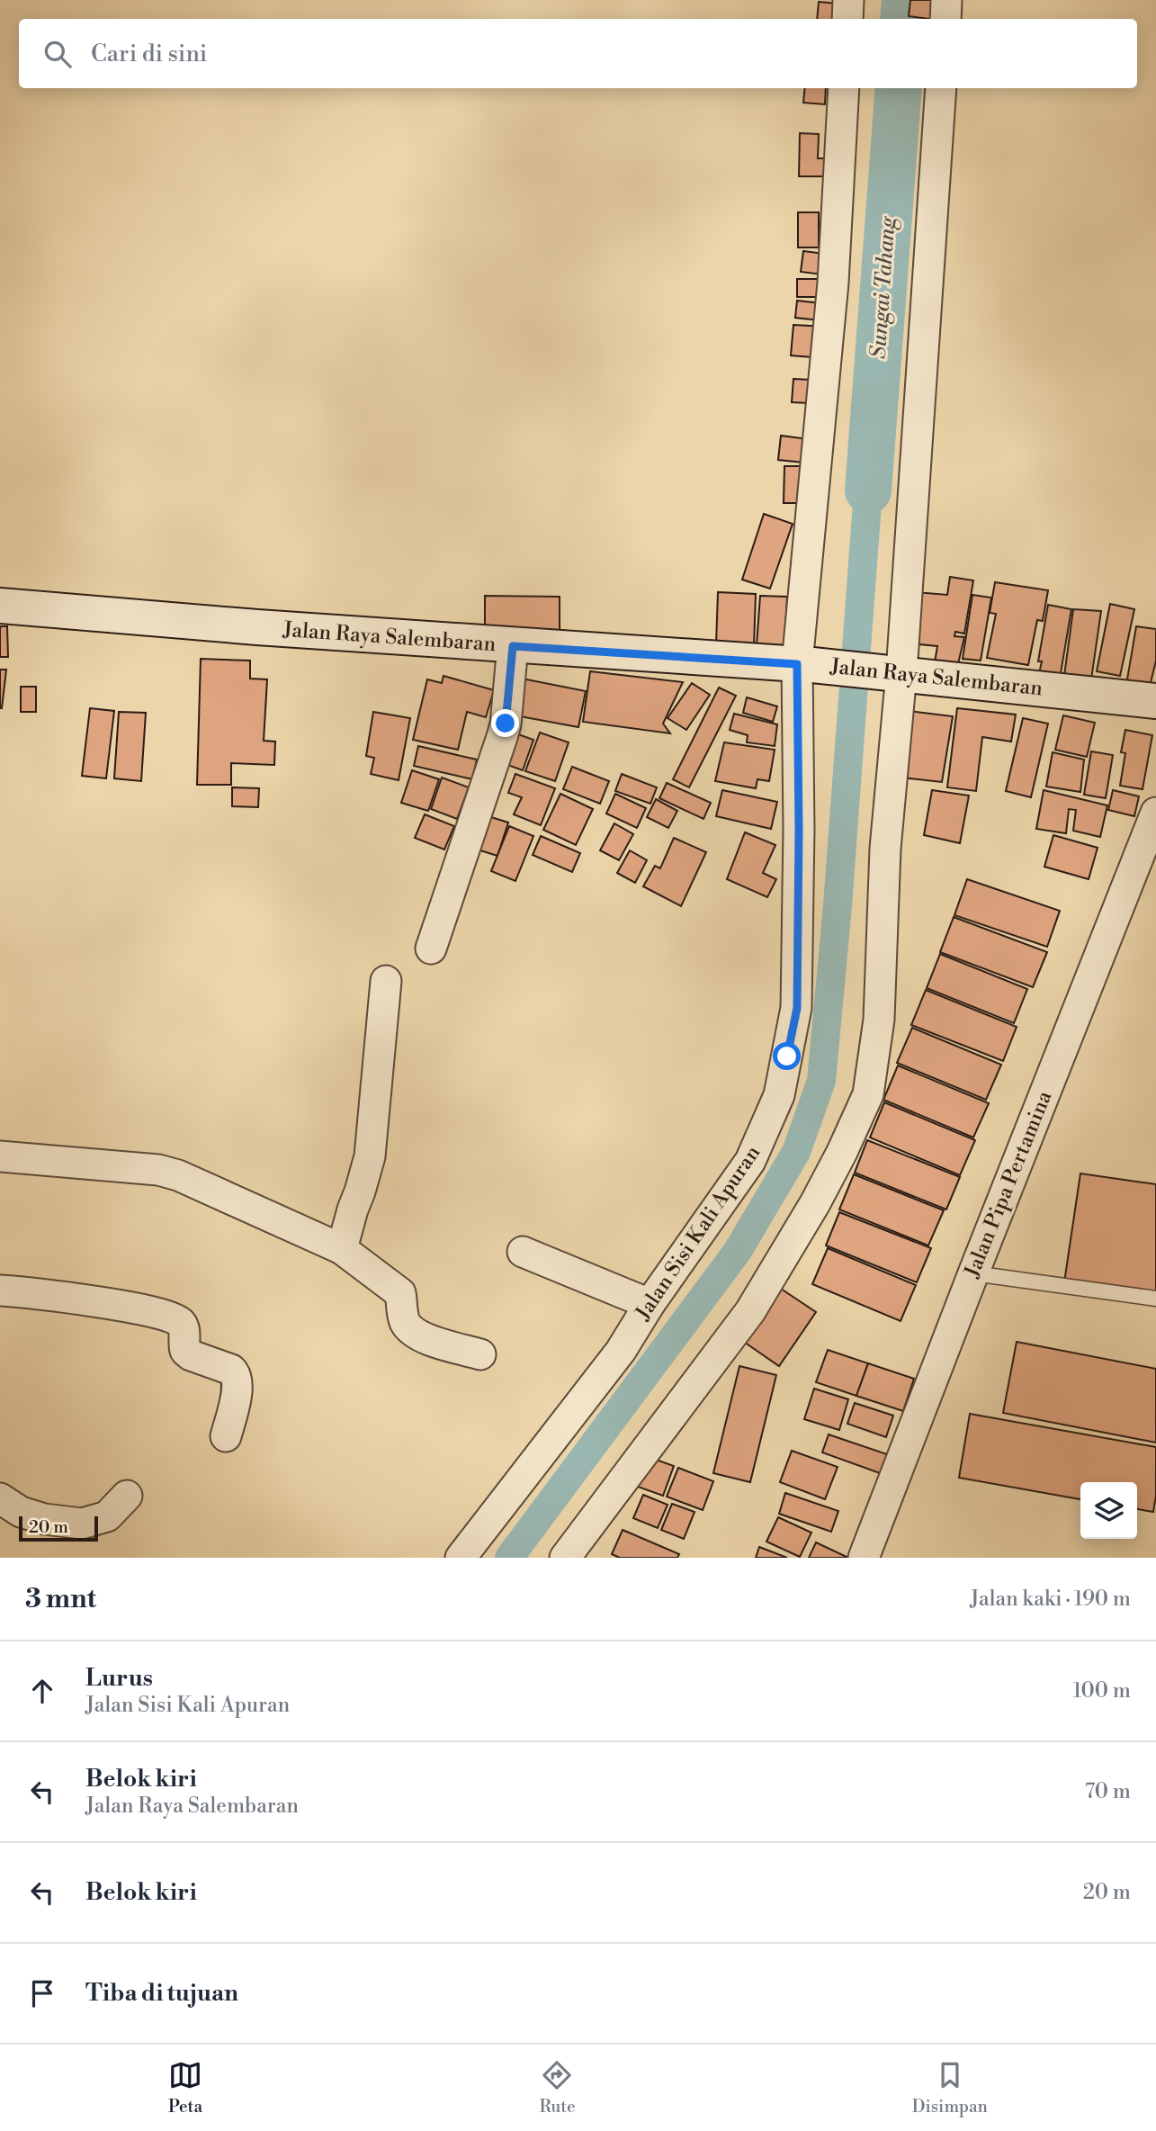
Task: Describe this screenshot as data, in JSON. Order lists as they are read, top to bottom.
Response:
{
  "streets": {
    "main road": ["Jalan Raya Salembaran"],
    "street": ["Jalan Pipa Pertamina", "Jalan Sisi Kali Apuran"]
  },
  "crossings": [
    ["Jalan Raya Salembaran", "Jalan Sisi Kali Apuran"]
  ],
  "water": ["Sungai Tahang"],
  "scale_bar": "20 m",
  "page": {
    "search": "Cari di sini",
    "scale": "20 m",
    "heading": ["3 mnt", "Jalan kaki · 190 m"],
    "list": [
      ["Lurus", "Jalan Sisi Kali Apuran", "100 m"],
      ["Belok kiri", "Jalan Raya Salembaran", "70 m"],
      ["Belok kiri", "20 m"],
      "Tiba di tujuan"
    ],
    "nav": ["Peta", "Rute", "Disimpan"]
  }
}
